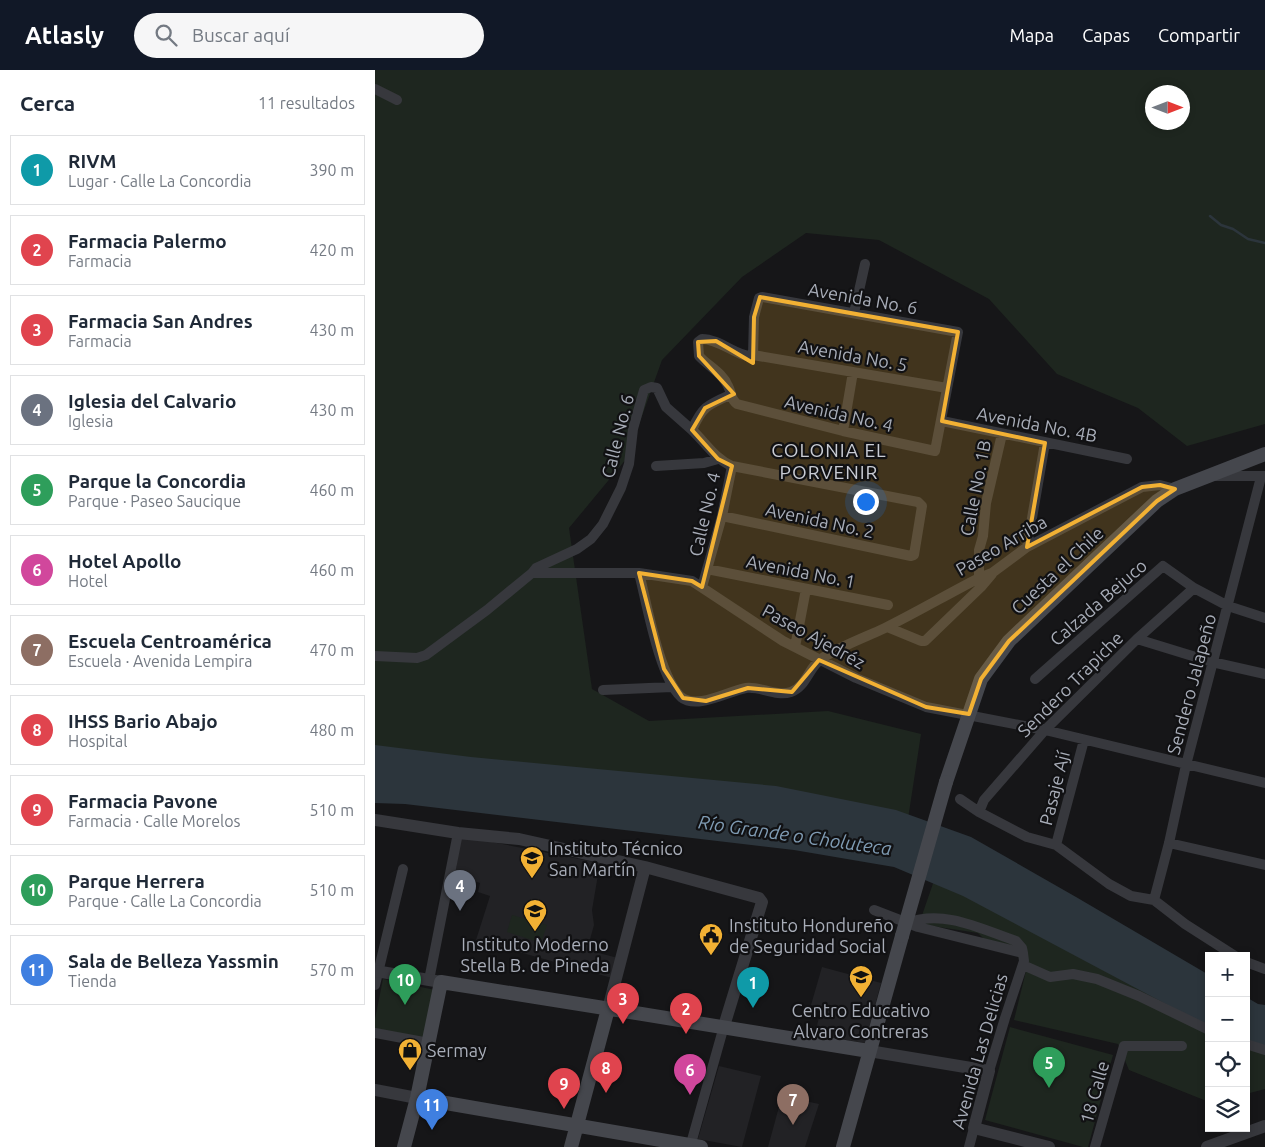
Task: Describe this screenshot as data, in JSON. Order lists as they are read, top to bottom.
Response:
{
  "streets": {
    "main road": ["Cuesta el Chile"],
    "street": [
      "Avenida No. 6",
      "Avenida No. 5",
      "Avenida No. 4",
      "Avenida No. 4B",
      "Calle No. 6",
      "Calle No. 1B",
      "Calle No. 4",
      "Avenida No. 2",
      "Paseo Arriba",
      "Avenida No. 1",
      "Calzada Bejuco",
      "Paseo Ajedréz",
      "Sendero Trapiche",
      "Sendero Jalapeño",
      "Pasaje Ají",
      "Avenida Las Delicias",
      "18 Calle"
    ]
  },
  "crossings": [
    ["Avenida No. 6", "Avenida No. 5"],
    ["Avenida No. 4", "Avenida No. 4B"],
    ["Avenida No. 4B", "Calle No. 1B"],
    ["Calle No. 6", "Calle No. 4"],
    ["Calle No. 6", "Paseo Ajedréz"],
    ["Calle No. 1B", "Paseo Arriba"],
    ["Calle No. 4", "Avenida No. 2"],
    ["Calle No. 4", "Avenida No. 1"],
    ["Calle No. 4", "Paseo Ajedréz"],
    ["Paseo Arriba", "Cuesta el Chile"],
    ["Paseo Arriba", "Paseo Ajedréz"],
    ["Cuesta el Chile", "Paseo Ajedréz"],
    ["Calzada Bejuco", "Sendero Trapiche"],
    ["Calzada Bejuco", "Sendero Jalapeño"],
    ["Paseo Ajedréz", "Sendero Trapiche"],
    ["Paseo Ajedréz", "Sendero Jalapeño"],
    ["Paseo Ajedréz", "Pasaje Ají"]
  ],
  "districts": ["COLONIA EL PORVENIR"],
  "water": ["Río Grande o Choluteca"],
  "places": {
    "school or university": ["Instituto Técnico San Martín", "Instituto Moderno Stella B. de Pineda", "Centro Educativo Alvaro Contreras"],
    "public building": ["Instituto Hondureño de Seguridad Social"],
    "shop": ["Sermay"]
  },
  "north": "right",
  "page": {
    "header": "Atlasly",
    "search": "Buscar aquí",
    "nav": ["Mapa", "Capas", "Compartir"],
    "heading": ["Cerca", "11 resultados"],
    "list": [
      {
        "mark": "1",
        "name": "RIVM",
        "note": "Lugar · Calle La Concordia",
        "value": "390 m"
      },
      {
        "mark": "2",
        "name": "Farmacia Palermo",
        "note": "Farmacia",
        "value": "420 m"
      },
      {
        "mark": "3",
        "name": "Farmacia San Andres",
        "note": "Farmacia",
        "value": "430 m"
      },
      {
        "mark": "4",
        "name": "Iglesia del Calvario",
        "note": "Iglesia",
        "value": "430 m"
      },
      {
        "mark": "5",
        "name": "Parque la Concordia",
        "note": "Parque · Paseo Saucique",
        "value": "460 m"
      },
      {
        "mark": "6",
        "name": "Hotel Apollo",
        "note": "Hotel",
        "value": "460 m"
      },
      {
        "mark": "7",
        "name": "Escuela Centroamérica",
        "note": "Escuela · Avenida Lempira",
        "value": "470 m"
      },
      {
        "mark": "8",
        "name": "IHSS Bario Abajo",
        "note": "Hospital",
        "value": "480 m"
      },
      {
        "mark": "9",
        "name": "Farmacia Pavone",
        "note": "Farmacia · Calle Morelos",
        "value": "510 m"
      },
      {
        "mark": "10",
        "name": "Parque Herrera",
        "note": "Parque · Calle La Concordia",
        "value": "510 m"
      },
      {
        "mark": "11",
        "name": "Sala de Belleza Yassmin",
        "note": "Tienda",
        "value": "570 m"
      }
    ],
    "pins": [
      "4",
      "10",
      "1",
      "3",
      "2",
      "5",
      "8",
      "6",
      "9",
      "7",
      "11"
    ],
    "map_buttons": ["+", "−"]
  }
}
